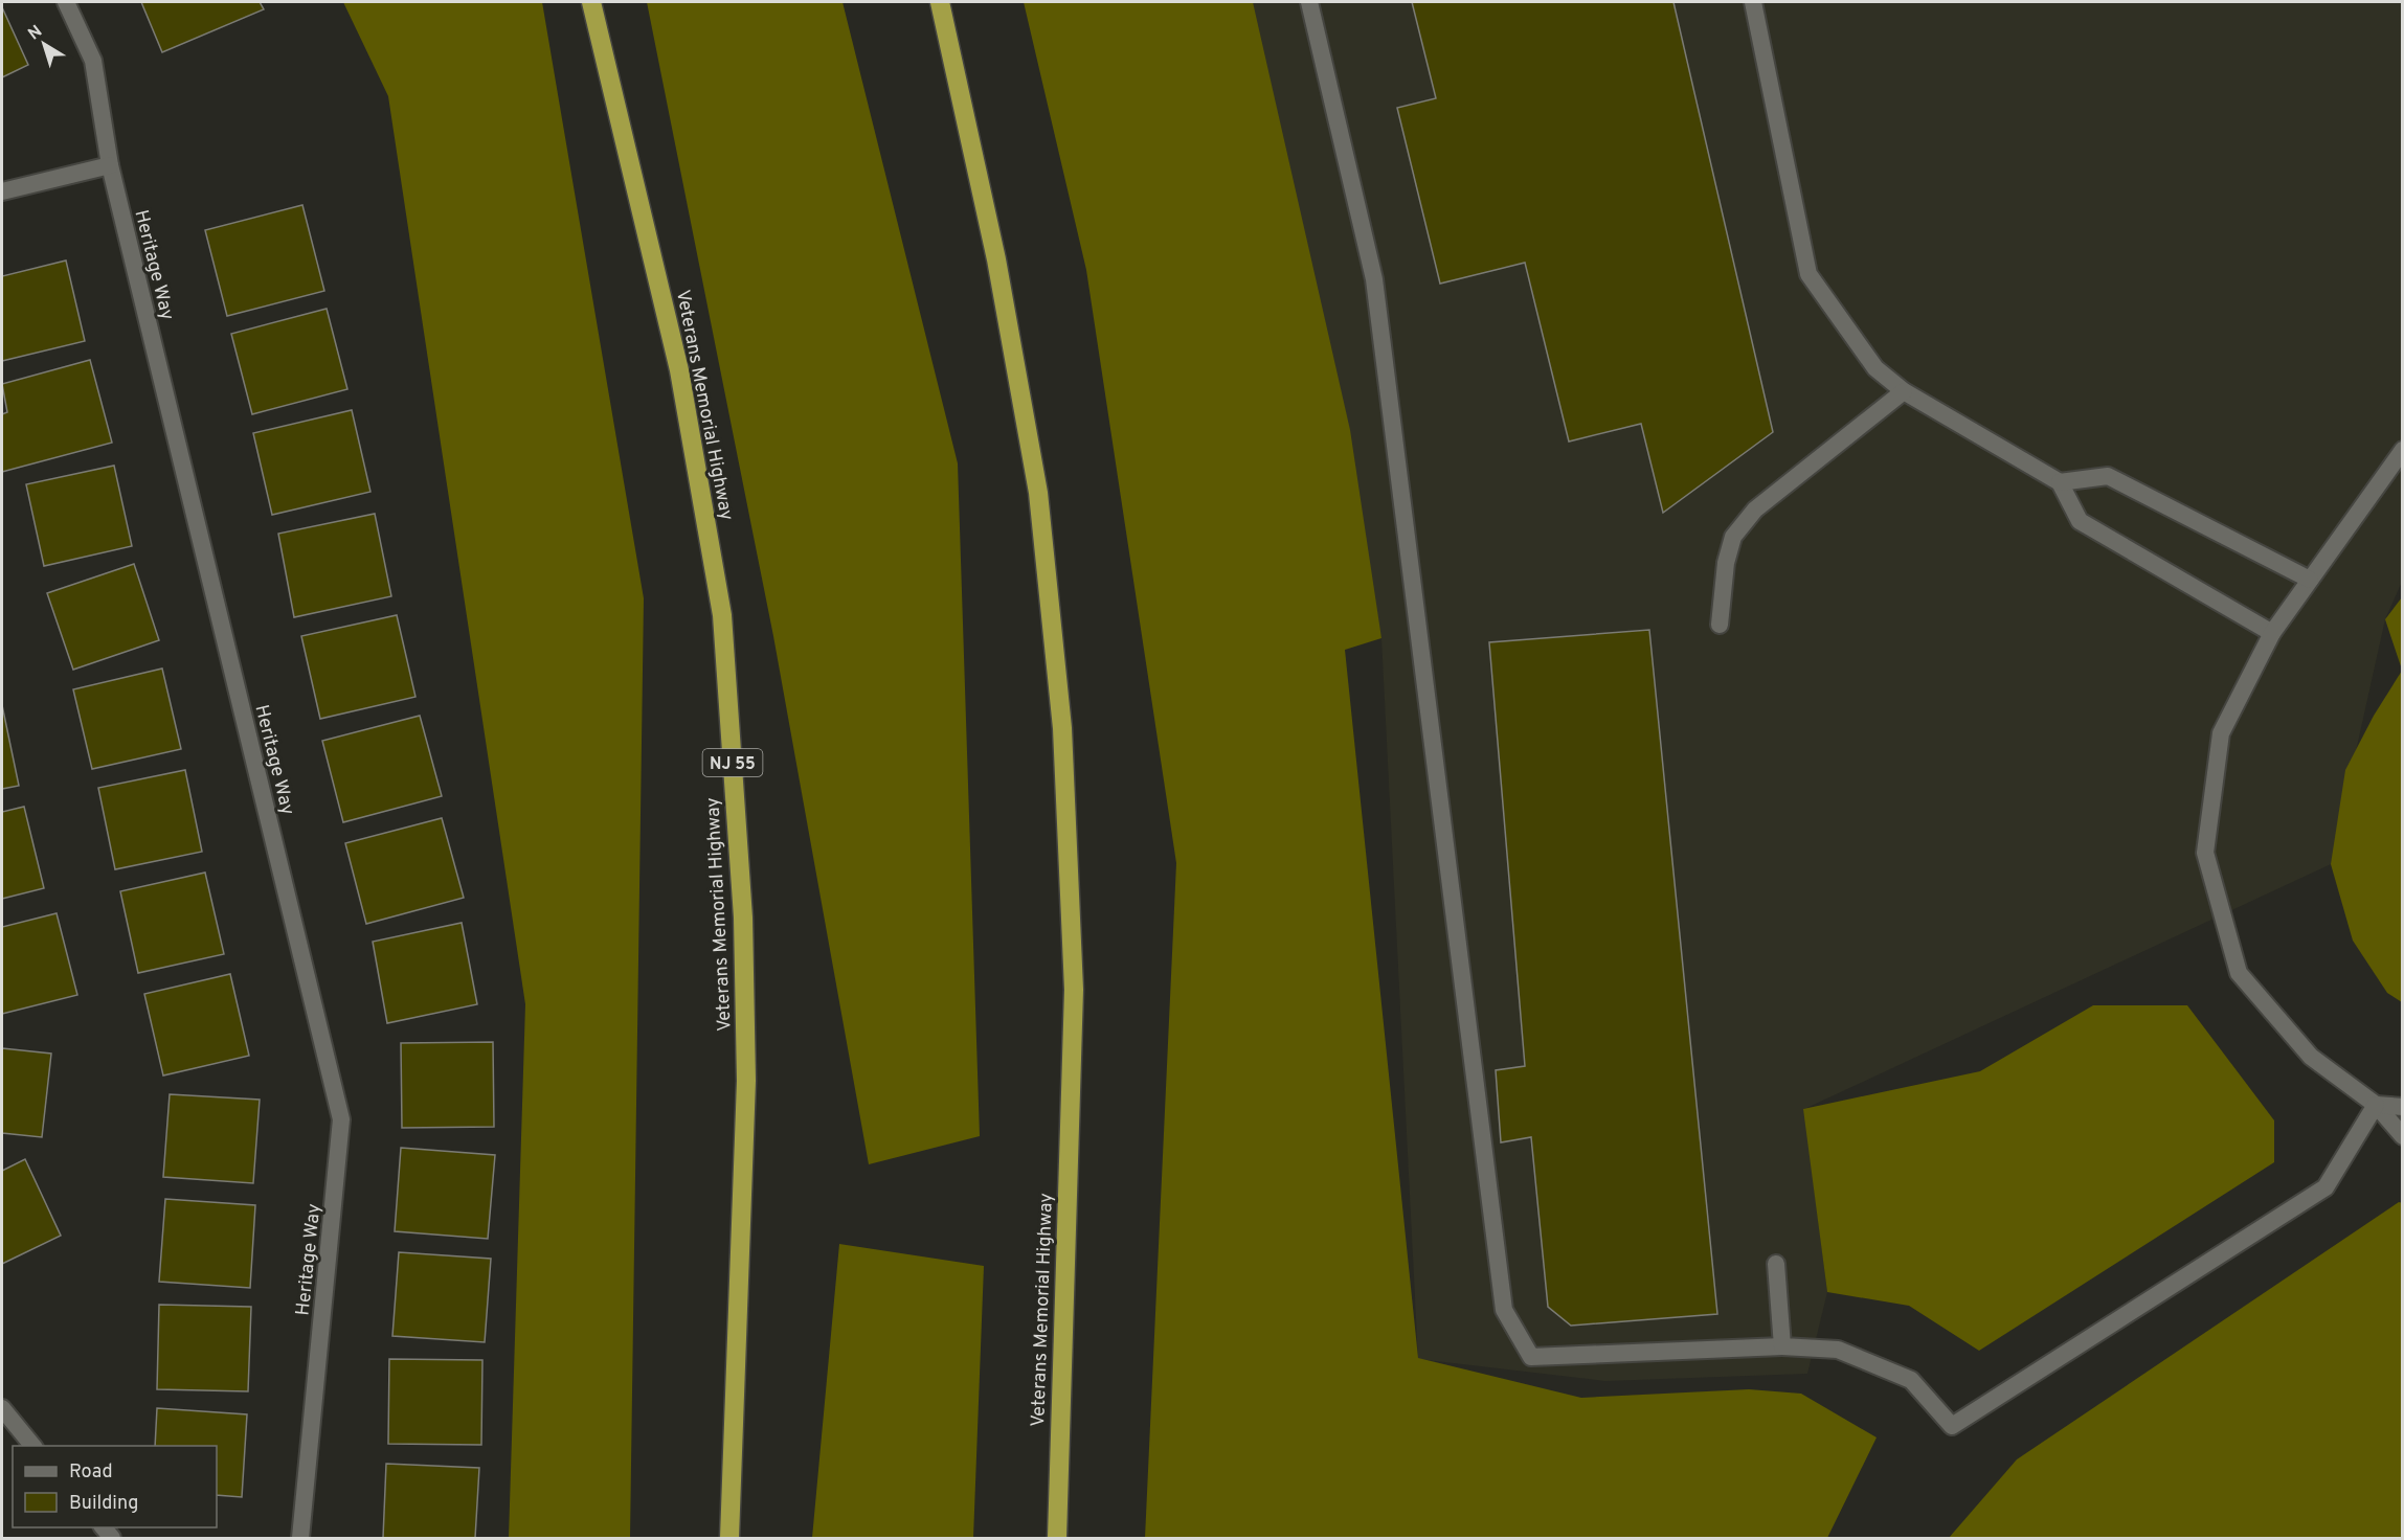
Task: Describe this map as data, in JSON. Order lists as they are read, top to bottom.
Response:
{
  "streets": {
    "highway": ["Veterans Memorial Highway", "NJ 55"],
    "street": ["Heritage Way"]
  },
  "legend": ["Road", "Building"],
  "north": "top left"
}
